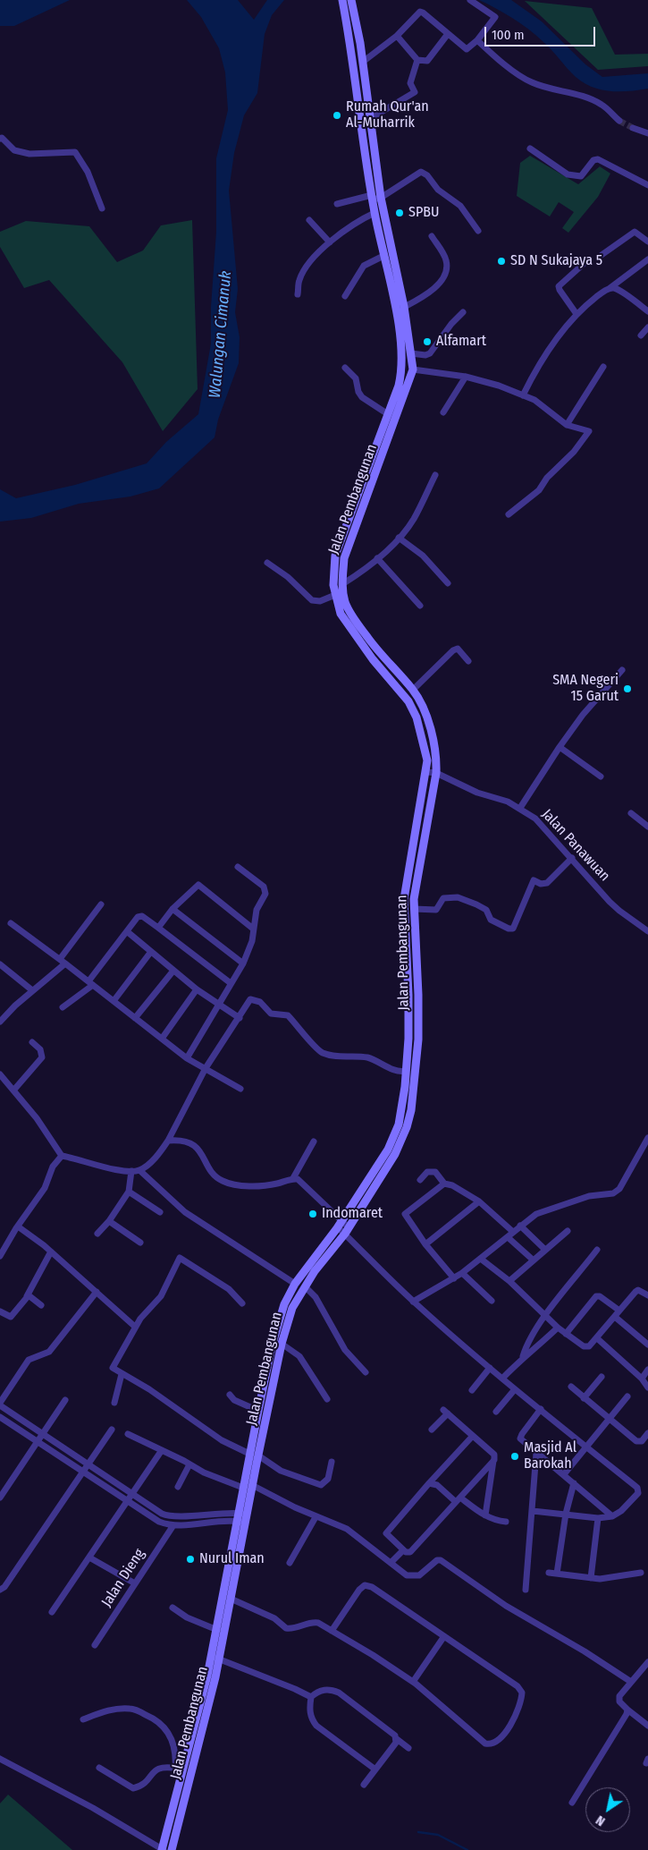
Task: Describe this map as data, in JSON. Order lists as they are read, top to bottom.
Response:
{
  "streets": {
    "main road": ["Jalan Pembangunan"],
    "street": ["Jalan Panawuan", "Jalan Dieng"]
  },
  "crossings": [
    ["Jalan Pembangunan", "Jalan Panawuan"]
  ],
  "water": ["Walungan Cimanuk"],
  "places": [
    "Rumah Qur'an Al-Muharrik",
    "SPBU",
    "SD N Sukajaya 5",
    "Alfamart",
    "SMA Negeri 15 Garut",
    "Indomaret",
    "Masjid Al Barokah",
    "Nurul Iman"
  ],
  "scale_bar": "100 m",
  "north": "bottom left"
}
